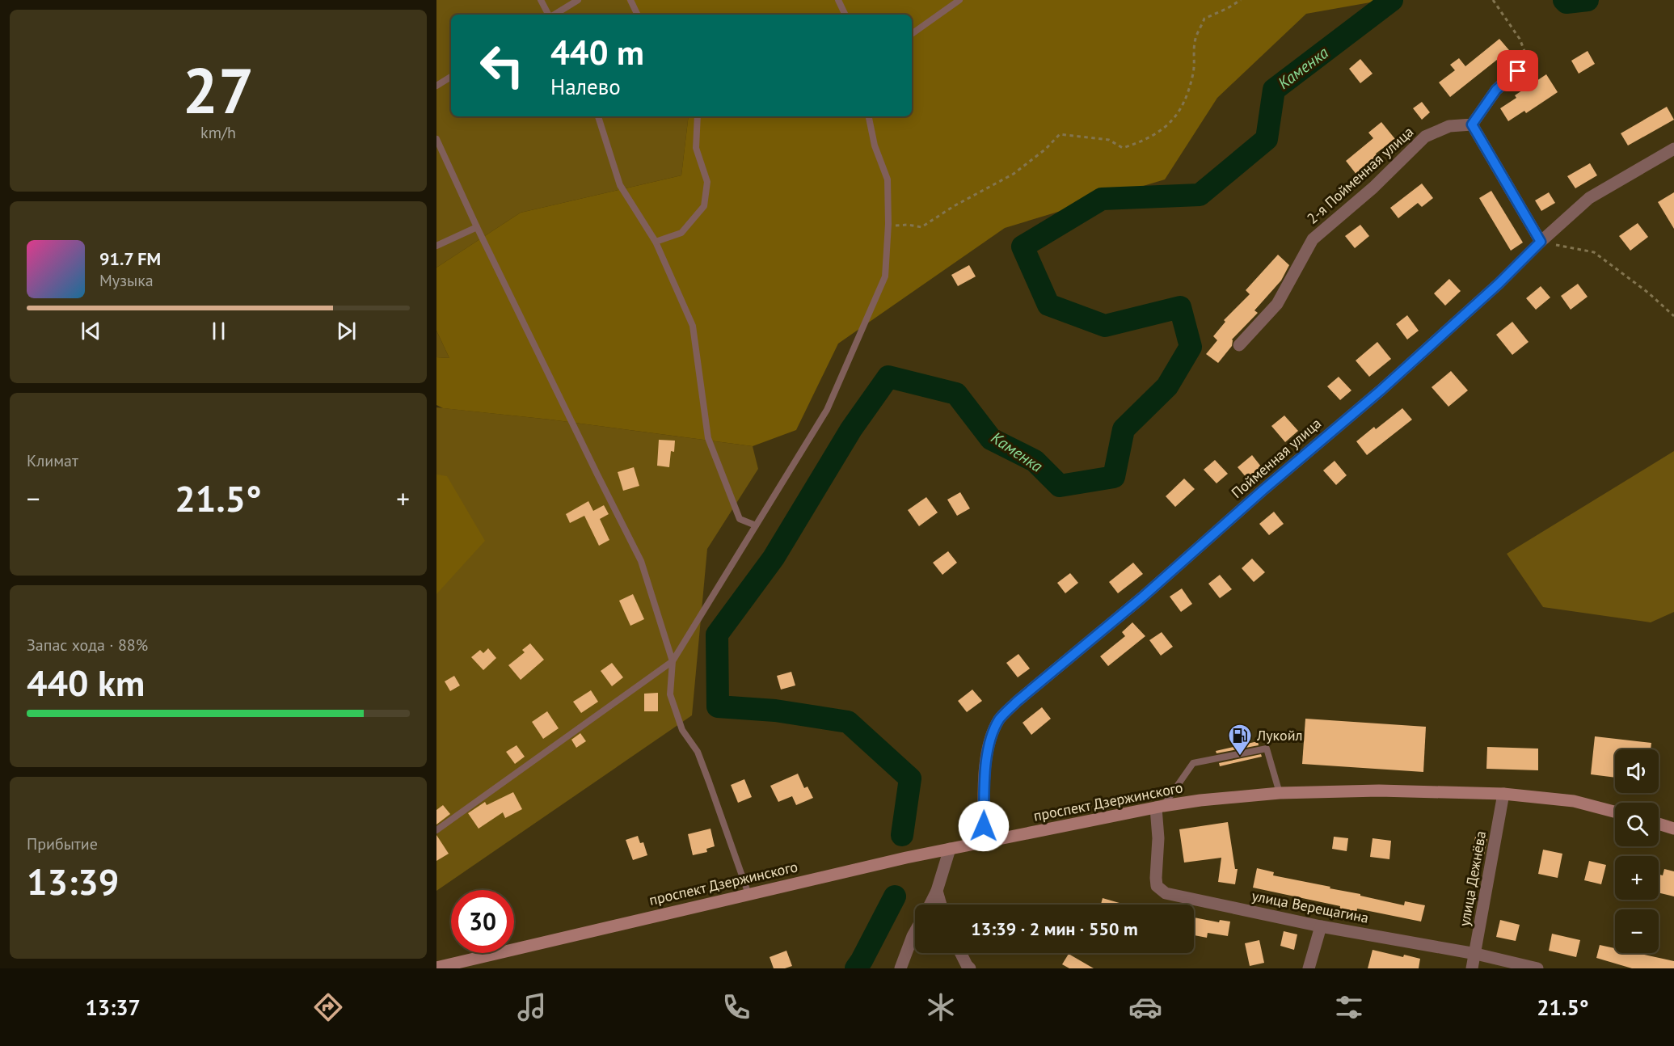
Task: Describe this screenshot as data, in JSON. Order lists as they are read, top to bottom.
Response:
{
  "streets": {
    "street": [
      "2-я Пойменная улица",
      "Пойменная улица",
      "проспект Дзержинского",
      "улица Дежнёва",
      "улица Верещагина"
    ]
  },
  "crossings": [
    ["Пойменная улица", "проспект Дзержинского"],
    ["проспект Дзержинского", "улица Дежнёва"],
    ["проспект Дзержинского", "улица Верещагина"],
    ["улица Дежнёва", "улица Верещагина"]
  ],
  "water": ["Каменка"],
  "places": {
    "fuel station": ["Лукойл"]
  },
  "page": {
    "tile": [
      ["27", "km/h"],
      "Климат",
      ["Запас хода · 88%", "440 km"],
      ["Прибытие", "13:39"]
    ],
    "turn": ["440 m", "Налево"],
    "song": ["91.7 FM", "Музыка"],
    "heat": ["−", "21.5°", "+"],
    "map_buttons": ["+", "−"],
    "limit": "30",
    "trip": "13:39 · 2 мин · 550 m",
    "tabs": ["13:37", "21.5°"]
  }
}
